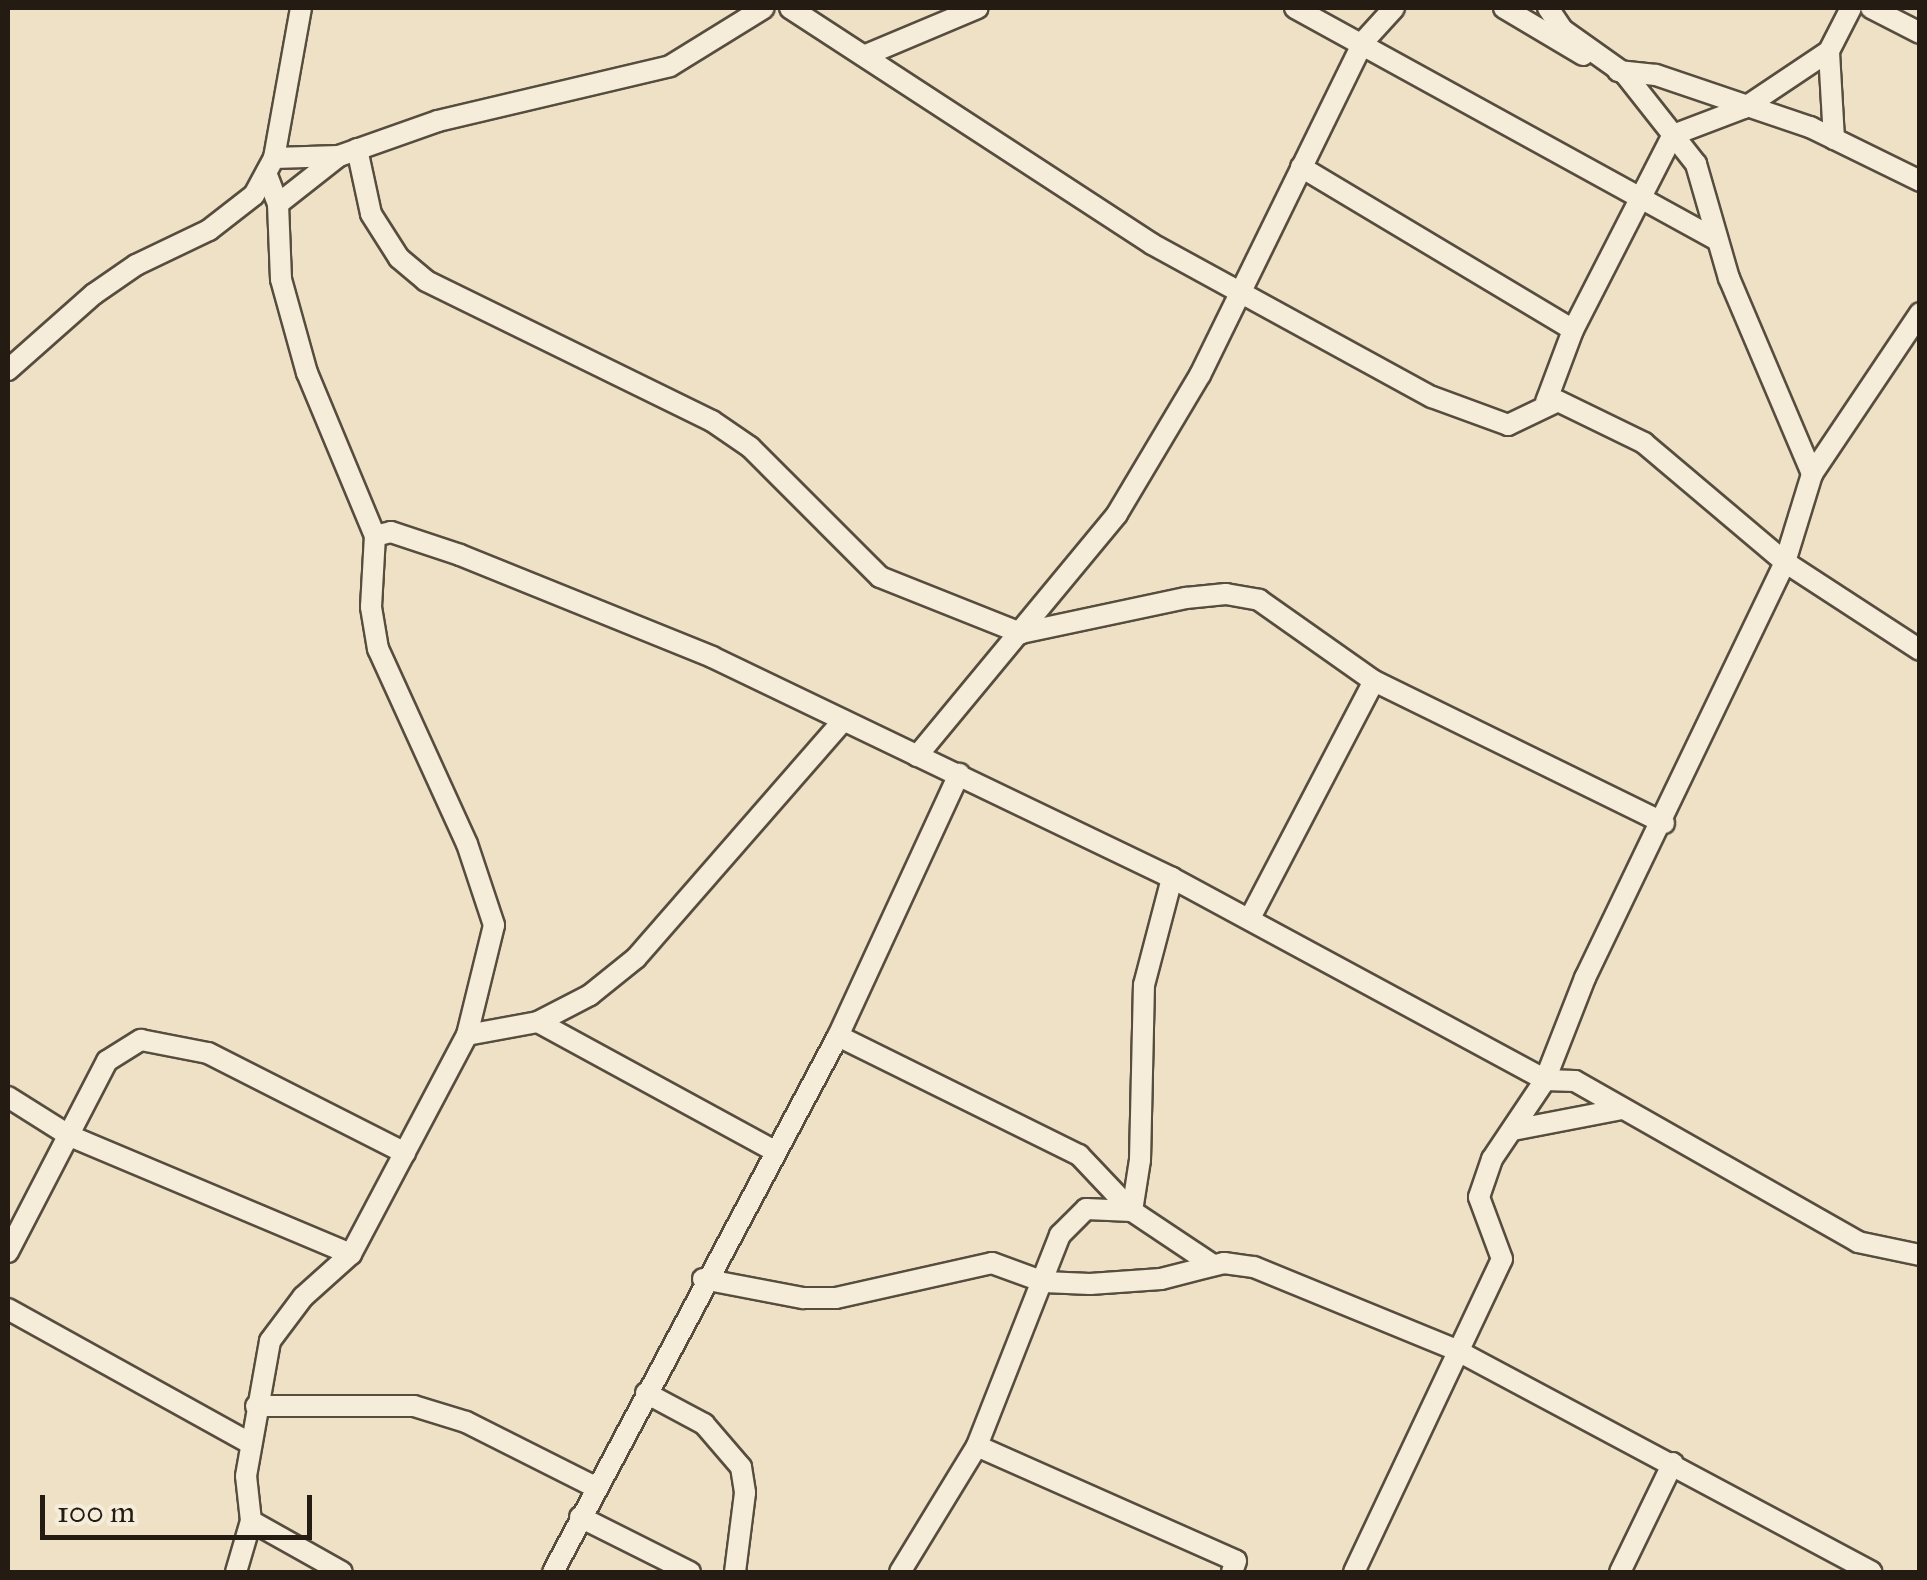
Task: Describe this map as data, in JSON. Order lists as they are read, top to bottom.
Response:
{
  "scale_bar": "100 m"
}
